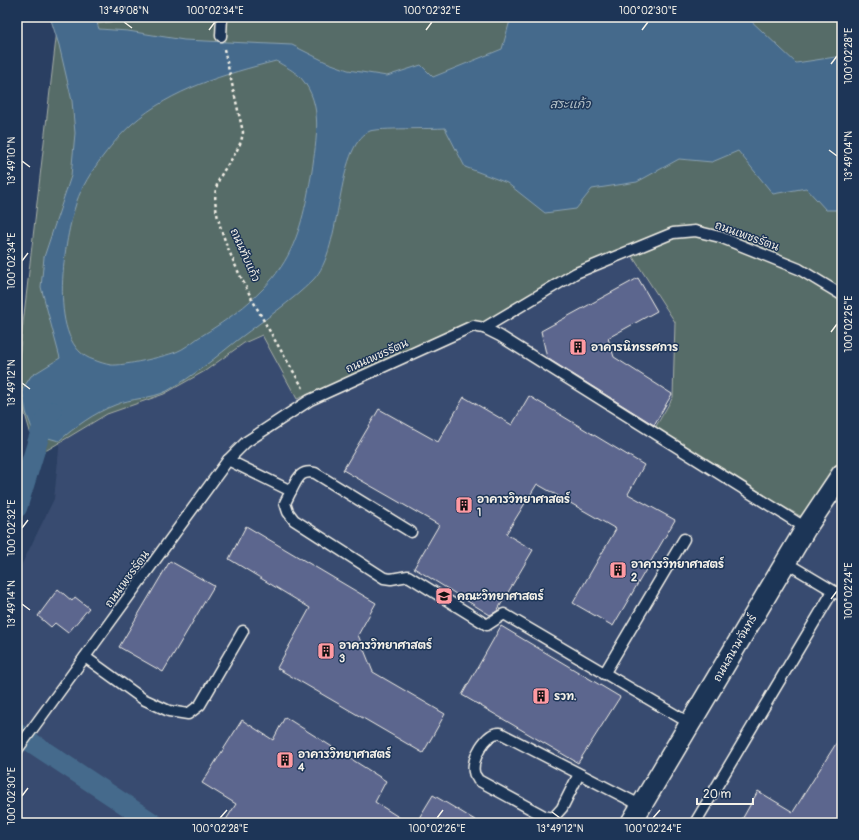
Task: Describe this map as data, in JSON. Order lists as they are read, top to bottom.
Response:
{
  "streets": {
    "street": ["ถนนสนามจันทร์"],
    "lane": ["ถนนเพชรรัตน"],
    "path": ["ถนนทับแก้ว"]
  },
  "crossings": [
    ["ถนนเพชรรัตน", "ถนนทับแก้ว"]
  ],
  "water": ["สระแก้ว"],
  "places": {
    "building": [
      "อาคารนิทรรศการ",
      "อาคารวิทยาศาสตร์ 1",
      "อาคารวิทยาศาสตร์ 2",
      "อาคารวิทยาศาสตร์ 3",
      "รวท.",
      "อาคารวิทยาศาสตร์ 4"
    ],
    "school or university": ["คณะวิทยาศาสตร์"]
  },
  "scale_bar": "20 m",
  "coordinates": [
    "13°49'08\"N",
    "100°02'34\"E",
    "100°02'32\"E",
    "100°02'30\"E",
    "100°02'28\"E",
    "13°49'04\"N",
    "13°49'10\"N",
    "100°02'26\"E",
    "13°49'12\"N",
    "100°02'24\"E",
    "13°49'14\"N"
  ]
}
